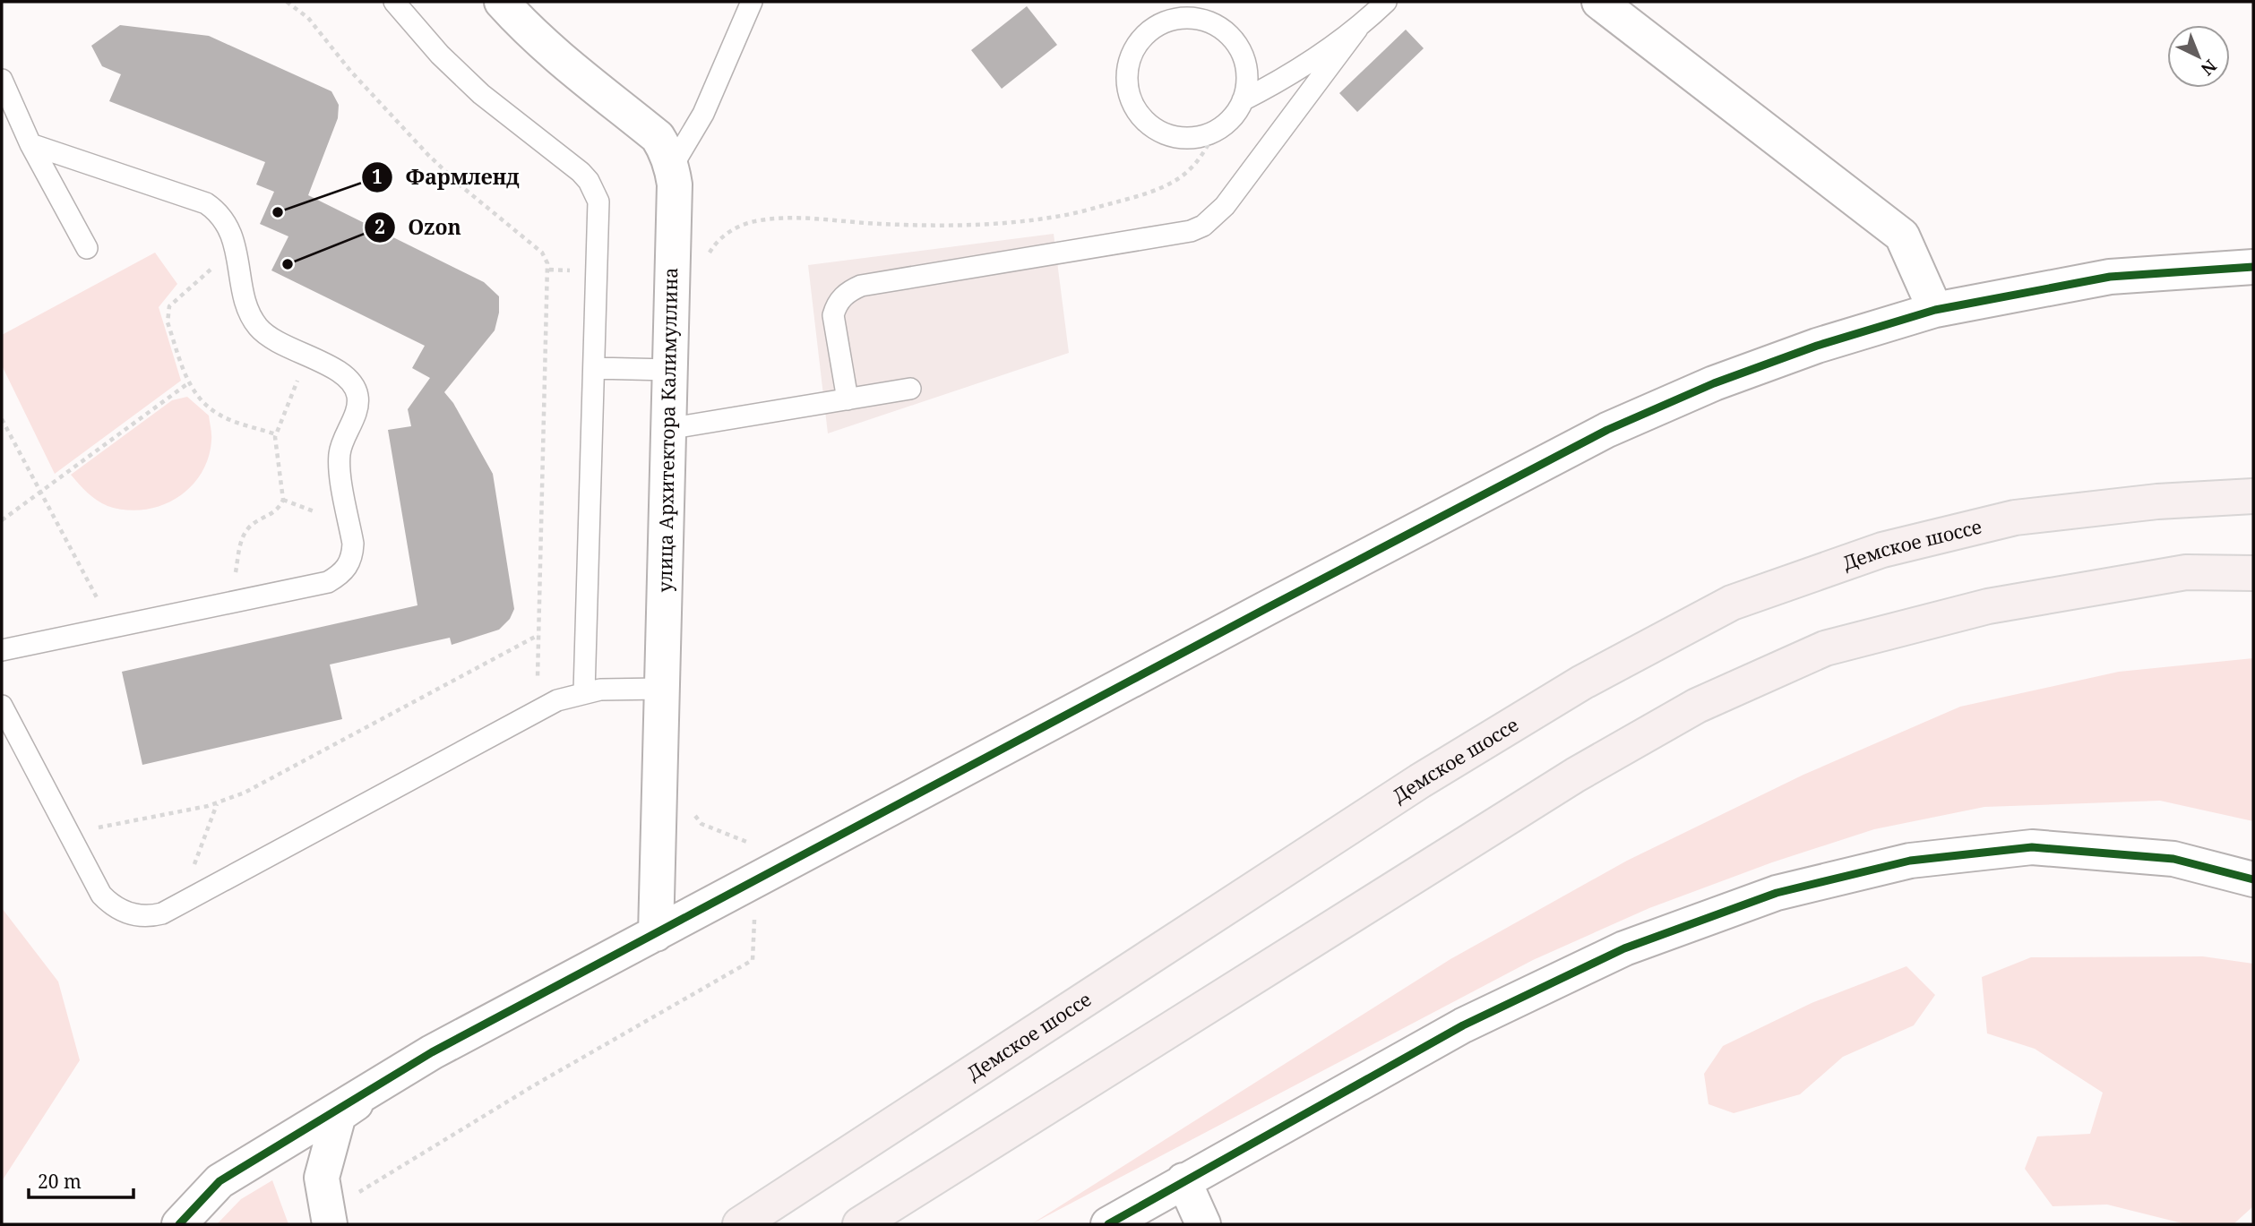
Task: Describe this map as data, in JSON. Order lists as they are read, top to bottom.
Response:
{
  "streets": {
    "main road": ["Демское шоссе"],
    "street": ["улица Архитектора Калимуллина"]
  },
  "places": ["Фармленд", "Ozon"],
  "scale_bar": "20 m",
  "north": "bottom right"
}
